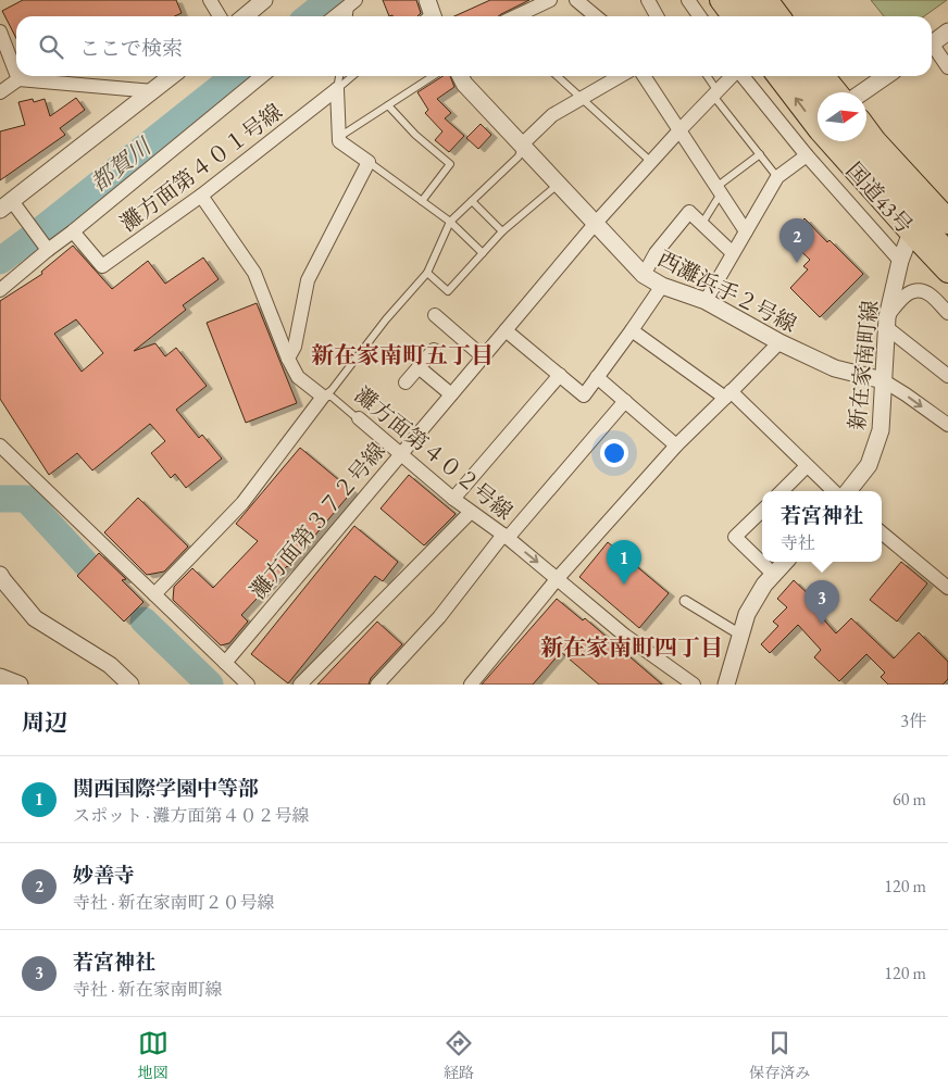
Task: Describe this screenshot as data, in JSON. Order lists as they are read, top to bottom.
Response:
{
  "streets": {
    "highway": ["国道43号"],
    "street": [
      "灘方面第４０１号線",
      "西灘浜手２号線",
      "新在家南町線",
      "灘方面第４０２号線",
      "灘方面第３７２号線"
    ]
  },
  "crossings": [
    ["灘方面第４０１号線", "灘方面第４０２号線"],
    ["国道43号", "新在家南町線"],
    ["西灘浜手２号線", "新在家南町線"],
    ["西灘浜手２号線", "灘方面第３７２号線"],
    ["灘方面第４０２号線", "灘方面第３７２号線"]
  ],
  "districts": ["新在家南町五丁目", "新在家南町四丁目"],
  "water": ["都賀川"],
  "north": "right",
  "page": {
    "search": "ここで検索",
    "pins": ["2", "1", "3"],
    "popup": ["若宮神社", "寺社"],
    "heading": ["周辺", "3件"],
    "list": [
      {
        "mark": "1",
        "name": "関西国際学園中等部",
        "note": "スポット · 灘方面第４０２号線",
        "value": "60 m"
      },
      {
        "mark": "2",
        "name": "妙善寺",
        "note": "寺社 · 新在家南町２０号線",
        "value": "120 m"
      },
      {
        "mark": "3",
        "name": "若宮神社",
        "note": "寺社 · 新在家南町線",
        "value": "120 m"
      }
    ],
    "nav": ["地図", "経路", "保存済み"]
  }
}
